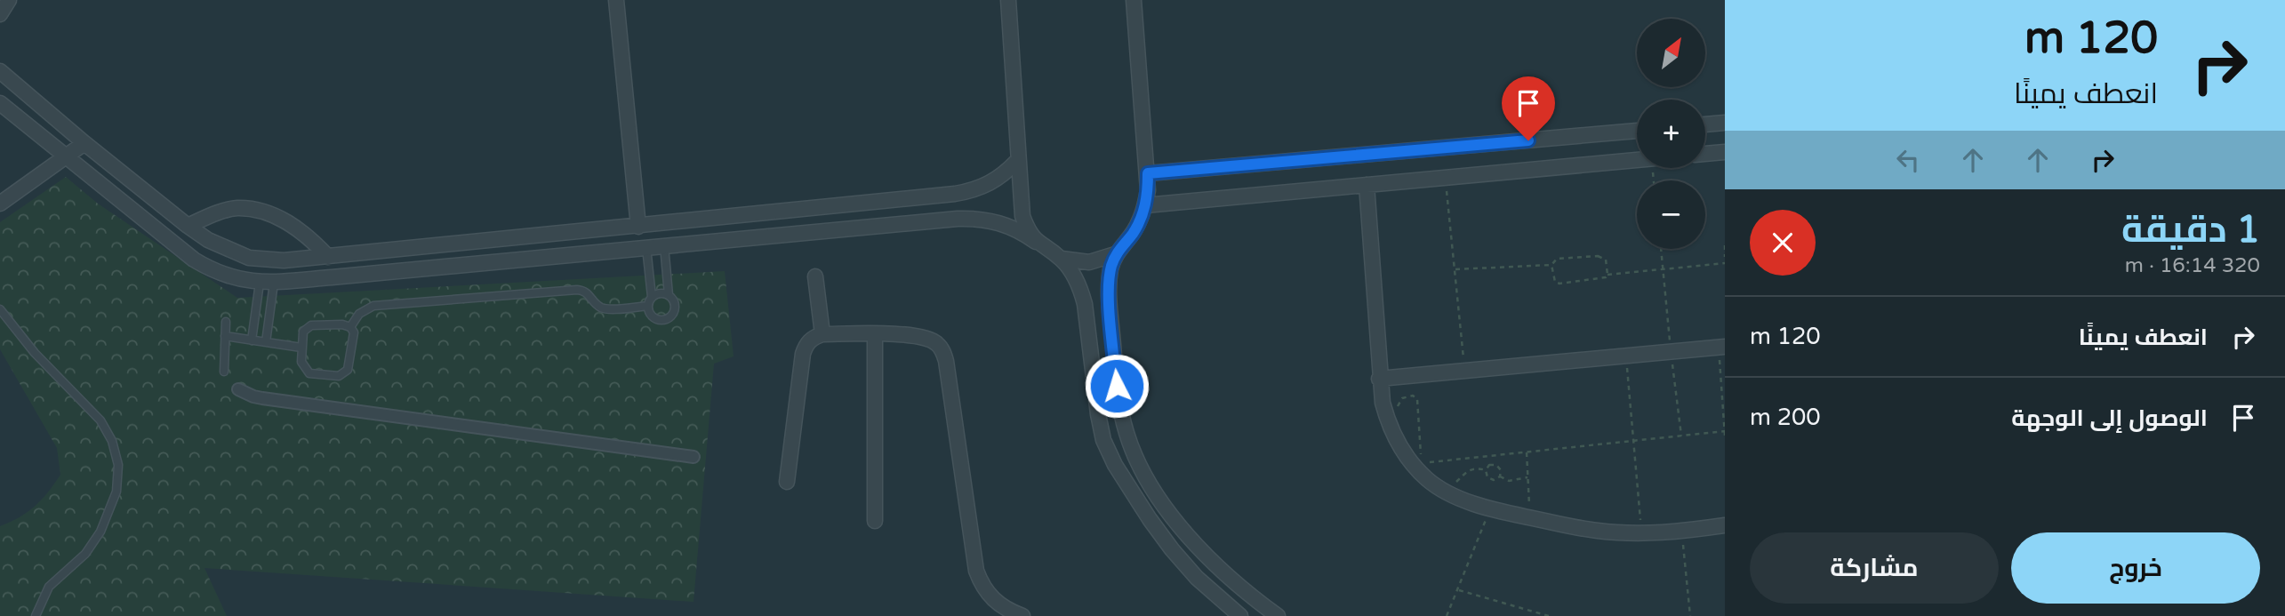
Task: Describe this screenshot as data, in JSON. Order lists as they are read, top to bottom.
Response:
{
  "north": "top right",
  "page": {
    "turn": ["120 m", "انعطف يمينًا"],
    "map_buttons": ["+", "−"],
    "heading": ["1 دقيقة", "320 m · 16:14"],
    "list": [
      {
        "name": "انعطف يمينًا",
        "value": "120 m"
      },
      {
        "name": "الوصول إلى الوجهة",
        "value": "200 m"
      }
    ],
    "buttons": ["خروج", "مشاركة"]
  }
}
